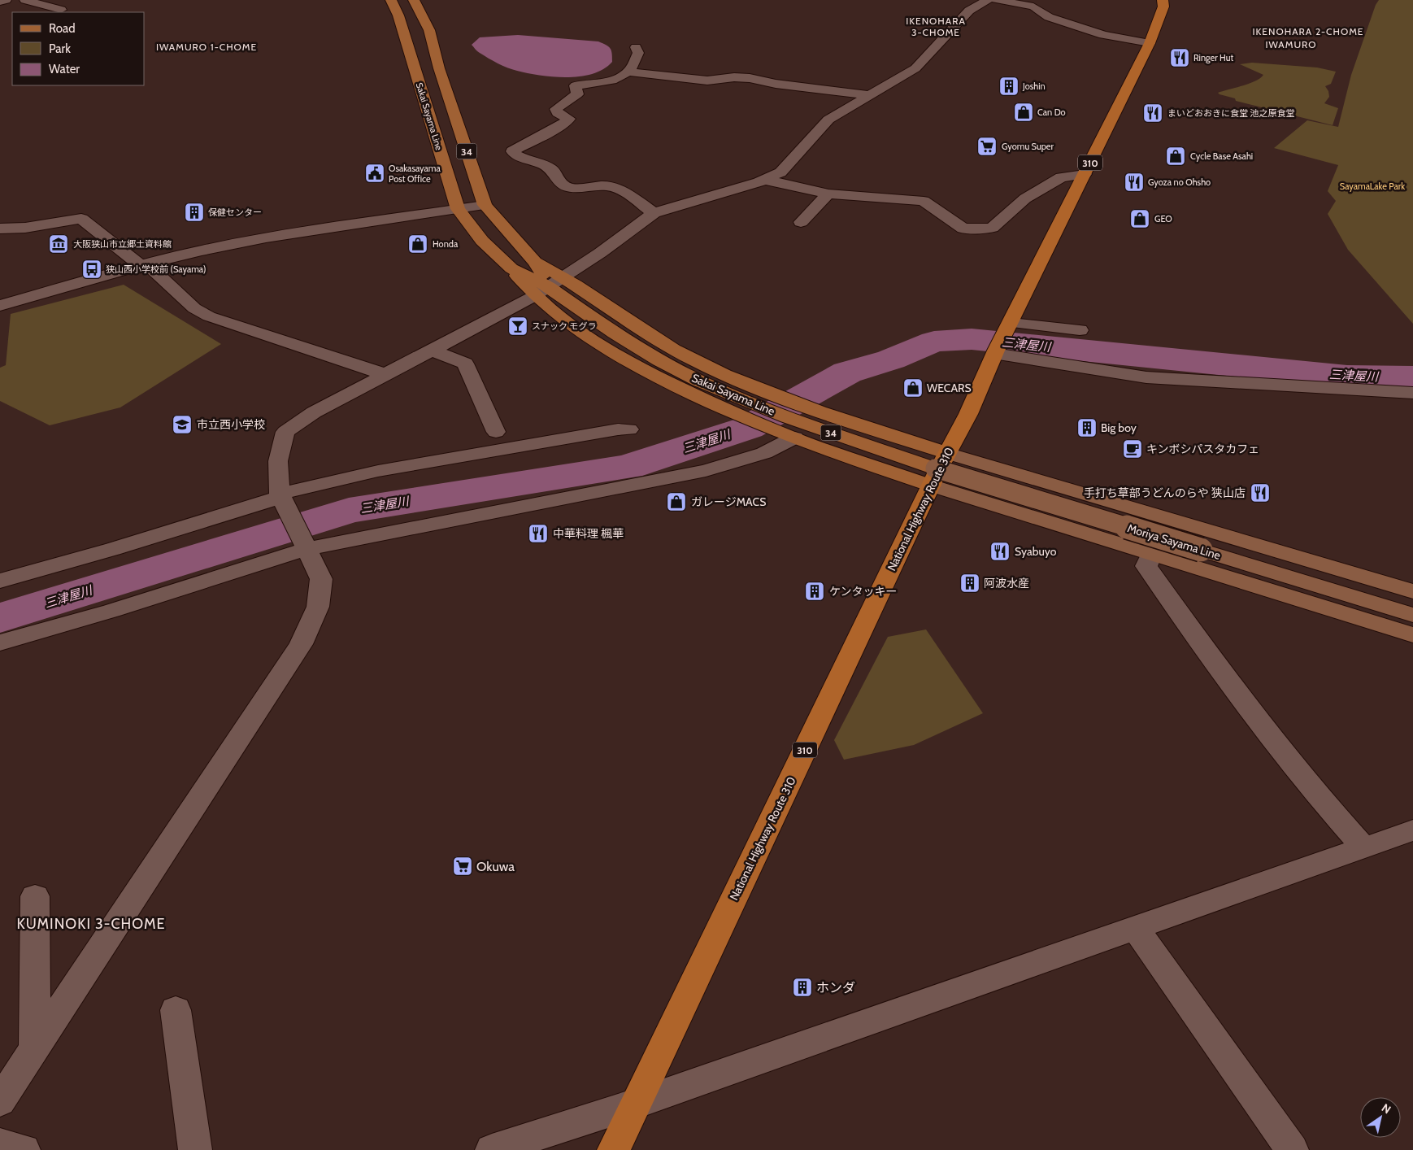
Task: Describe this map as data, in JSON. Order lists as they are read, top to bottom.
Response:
{
  "streets": {
    "highway": ["310", "National Highway Route 310"],
    "main road": ["Sakai Sayama Line", "34", "Moriya Sayama Line"]
  },
  "crossings": [
    ["Sakai Sayama Line", "34"],
    ["Sakai Sayama Line", "National Highway Route 310"],
    ["Sakai Sayama Line", "Moriya Sayama Line"],
    ["National Highway Route 310", "Moriya Sayama Line"]
  ],
  "districts": [
    "IKENOHARA 3-CHOME",
    "IKENOHARA 2-CHOME",
    "IWAMURO",
    "IWAMURO 1-CHOME",
    "KUMINOKI 3-CHOME"
  ],
  "water": ["三津屋川"],
  "parks": ["SayamaLake Park"],
  "places": {
    "restaurant": [
      "Ringer Hut",
      "まいどおおきに食堂 池之原食堂",
      "Gyoza no Ohsho",
      "手打ち草部うどんのらや 狭山店",
      "中華料理 楓華",
      "Syabuyo"
    ],
    "building": [
      "Joshin",
      "保健センター",
      "Big boy",
      "阿波水産",
      "ケンタッキー",
      "ホンダ"
    ],
    "shop": [
      "Can Do",
      "Cycle Base Asahi",
      "GEO",
      "Honda",
      "WECARS",
      "ガレージMACS"
    ],
    "supermarket": ["Gyomu Super", "Okuwa"],
    "public building": ["Osakasayama Post Office"],
    "museum": ["大阪狭山市立郷土資料館"],
    "bus stop": ["狭山西小学校前 (Sayama)"],
    "bar": ["スナック モグラ"],
    "school or university": ["市立西小学校"],
    "cafe": ["キンボシパスタカフェ"]
  },
  "legend": ["Road", "Park", "Water"],
  "north": "top right"
}
